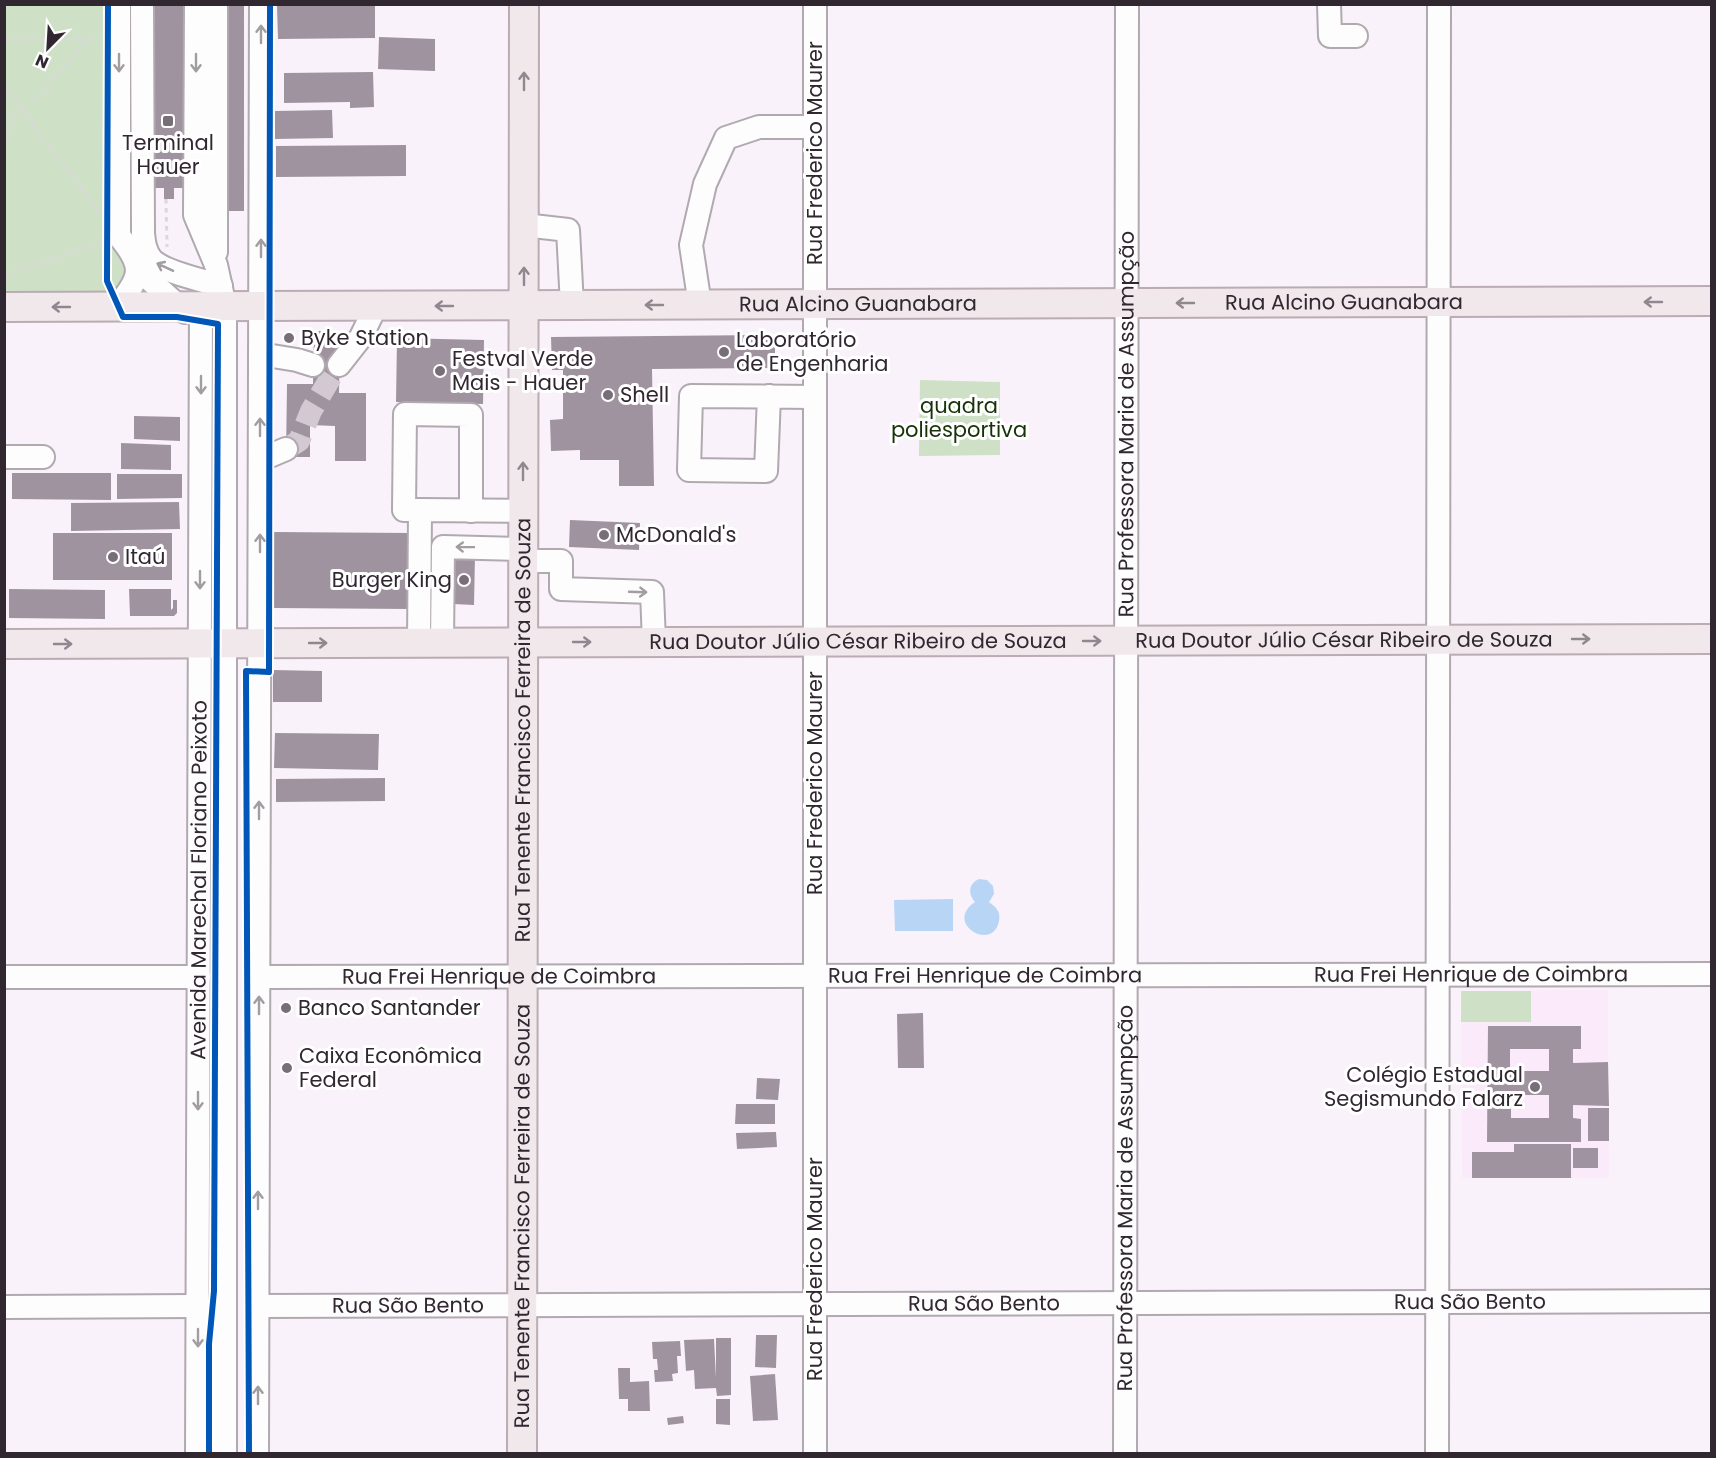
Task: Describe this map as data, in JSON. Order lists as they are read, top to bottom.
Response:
{
  "streets": {
    "main road": ["Rua Alcino Guanabara", "Rua Doutor Júlio César Ribeiro de Souza", "Rua Tenente Francisco Ferreira de Souza"],
    "street": [
      "Rua Frederico Maurer",
      "Rua Professora Maria de Assumpção",
      "Avenida Marechal Floriano Peixoto",
      "Rua Frei Henrique de Coimbra",
      "Rua São Bento"
    ]
  },
  "crossings": [
    ["Rua Frederico Maurer", "Rua Alcino Guanabara"],
    ["Rua Frederico Maurer", "Rua Doutor Júlio César Ribeiro de Souza"],
    ["Rua Frederico Maurer", "Rua Frei Henrique de Coimbra"],
    ["Rua Frederico Maurer", "Rua São Bento"],
    ["Rua Alcino Guanabara", "Rua Professora Maria de Assumpção"],
    ["Rua Alcino Guanabara", "Rua Tenente Francisco Ferreira de Souza"],
    ["Rua Alcino Guanabara", "Avenida Marechal Floriano Peixoto"],
    ["Rua Professora Maria de Assumpção", "Rua Doutor Júlio César Ribeiro de Souza"],
    ["Rua Professora Maria de Assumpção", "Rua Frei Henrique de Coimbra"],
    ["Rua Professora Maria de Assumpção", "Rua São Bento"],
    ["Rua Doutor Júlio César Ribeiro de Souza", "Rua Tenente Francisco Ferreira de Souza"],
    ["Rua Doutor Júlio César Ribeiro de Souza", "Avenida Marechal Floriano Peixoto"],
    ["Rua Tenente Francisco Ferreira de Souza", "Rua Frei Henrique de Coimbra"],
    ["Rua Tenente Francisco Ferreira de Souza", "Rua São Bento"]
  ],
  "one_way": ["Rua Alcino Guanabara", "Rua Doutor Júlio César Ribeiro de Souza"],
  "parks": ["quadra poliesportiva"],
  "places": {
    "transit": ["Terminal Hauer"],
    "other": [
      "Byke Station",
      "Laboratório de Engenharia",
      "Festval Verde Mais - Hauer",
      "Shell",
      "McDonald's",
      "Itaú",
      "Burger King",
      "Banco Santander",
      "Caixa Econômica Federal",
      "Colégio Estadual Segismundo Falarz"
    ]
  },
  "north": "bottom left"
}
